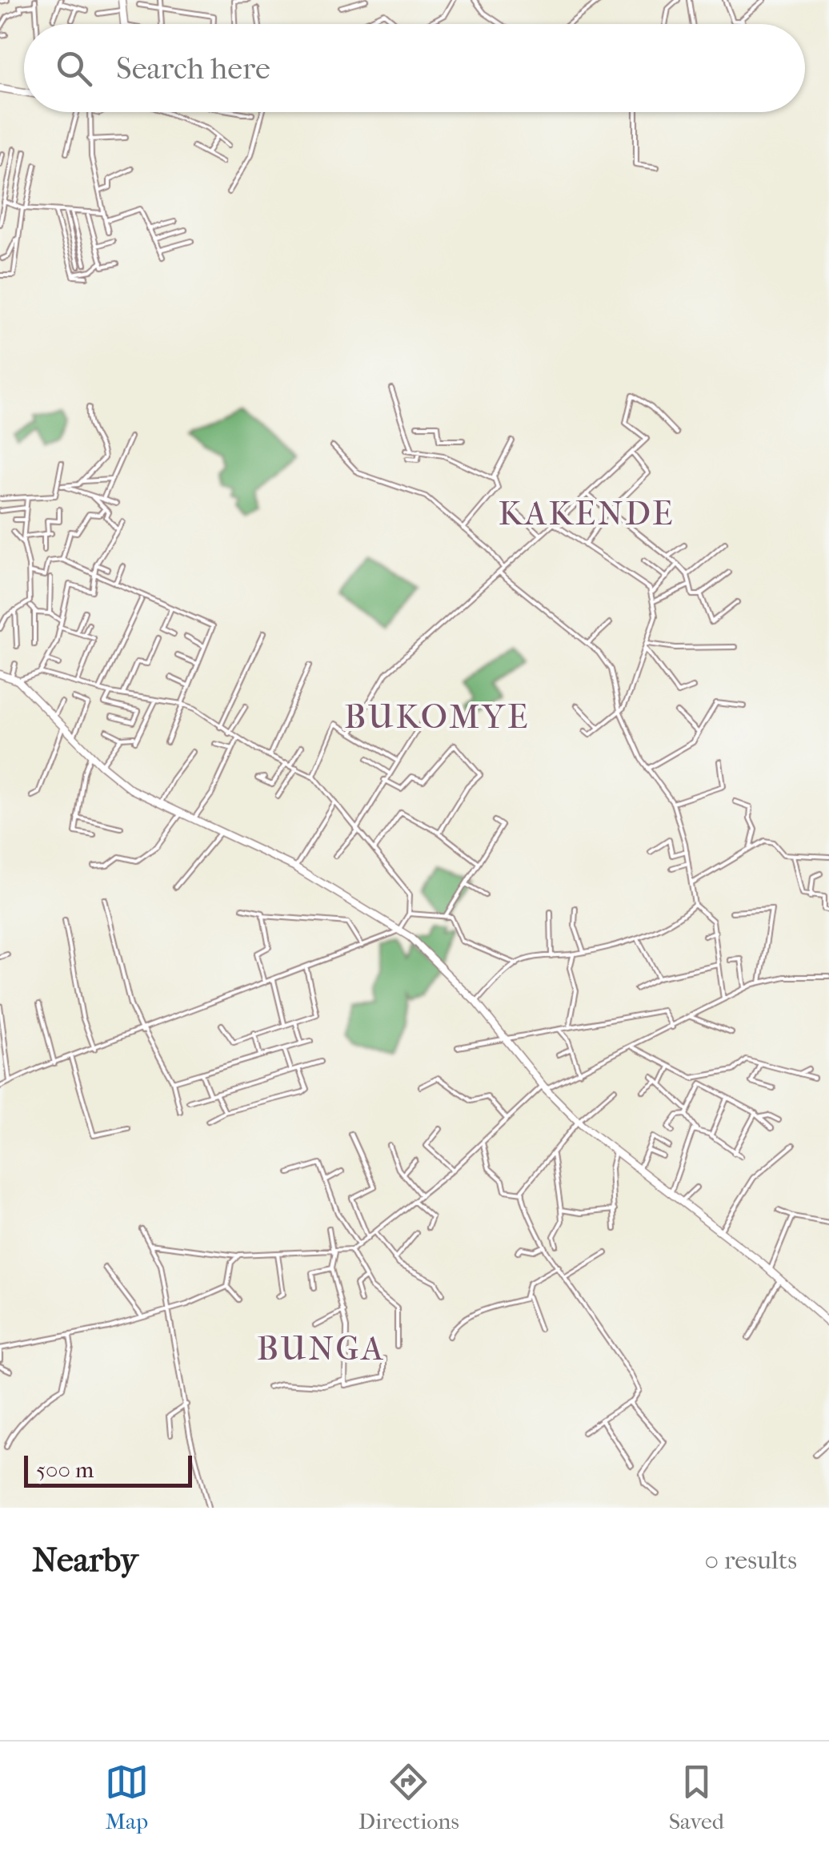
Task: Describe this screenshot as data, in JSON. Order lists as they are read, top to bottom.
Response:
{
  "districts": ["KAKENDE", "BUKOMYE", "BUNGA"],
  "scale_bar": "500 m",
  "page": {
    "search": "Search here",
    "scale": "500 m",
    "heading": ["Nearby", "0 results"],
    "nav": ["Map", "Directions", "Saved"]
  }
}
